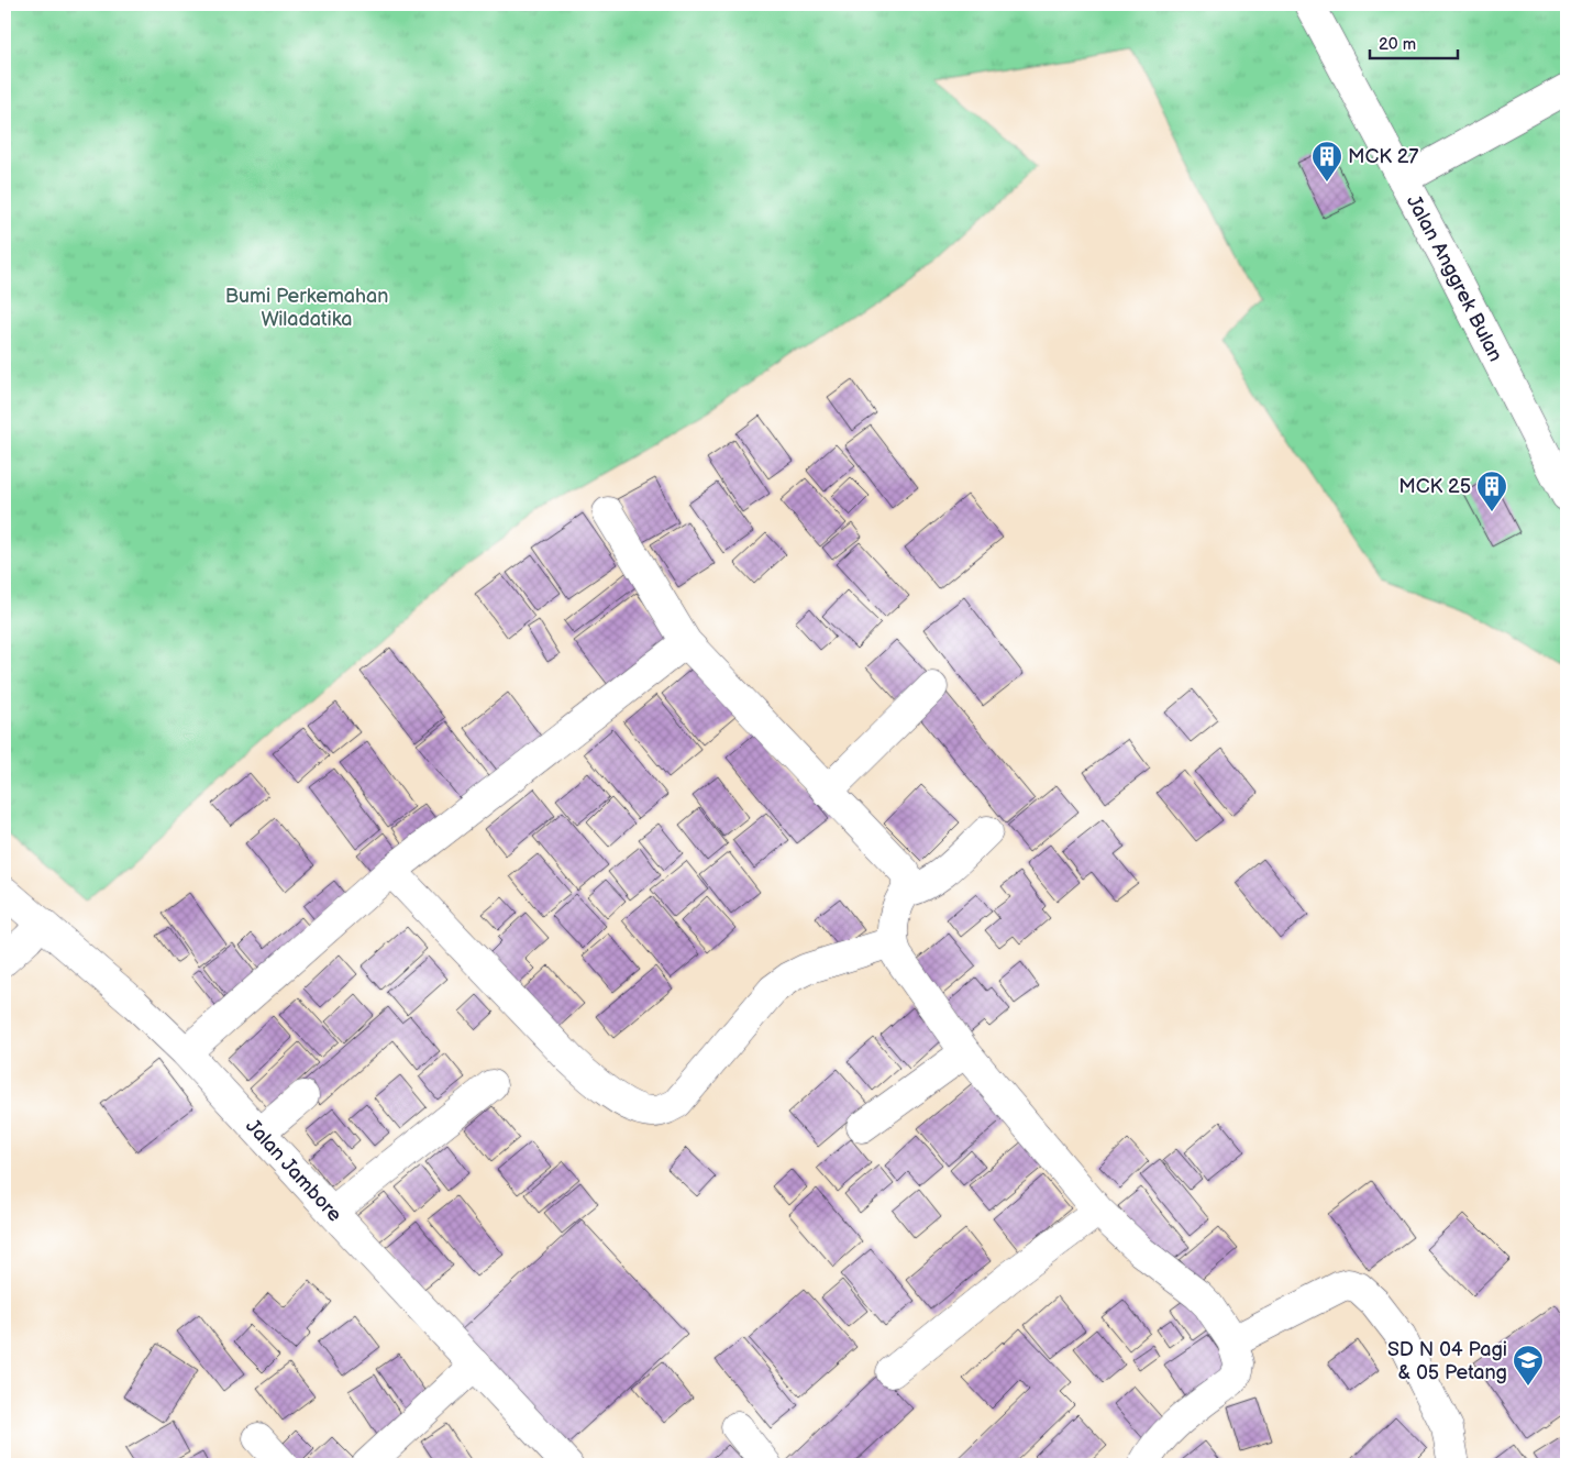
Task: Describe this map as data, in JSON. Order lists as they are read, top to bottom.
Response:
{
  "streets": {
    "street": ["Jalan Anggrek Bulan", "Jalan Jambore"]
  },
  "parks": ["Bumi Perkemahan Wiladatika"],
  "places": {
    "building": ["MCK 27", "MCK 25"],
    "school or university": ["SD N 04 Pagi & 05 Petang"]
  },
  "scale_bar": "20 m"
}
